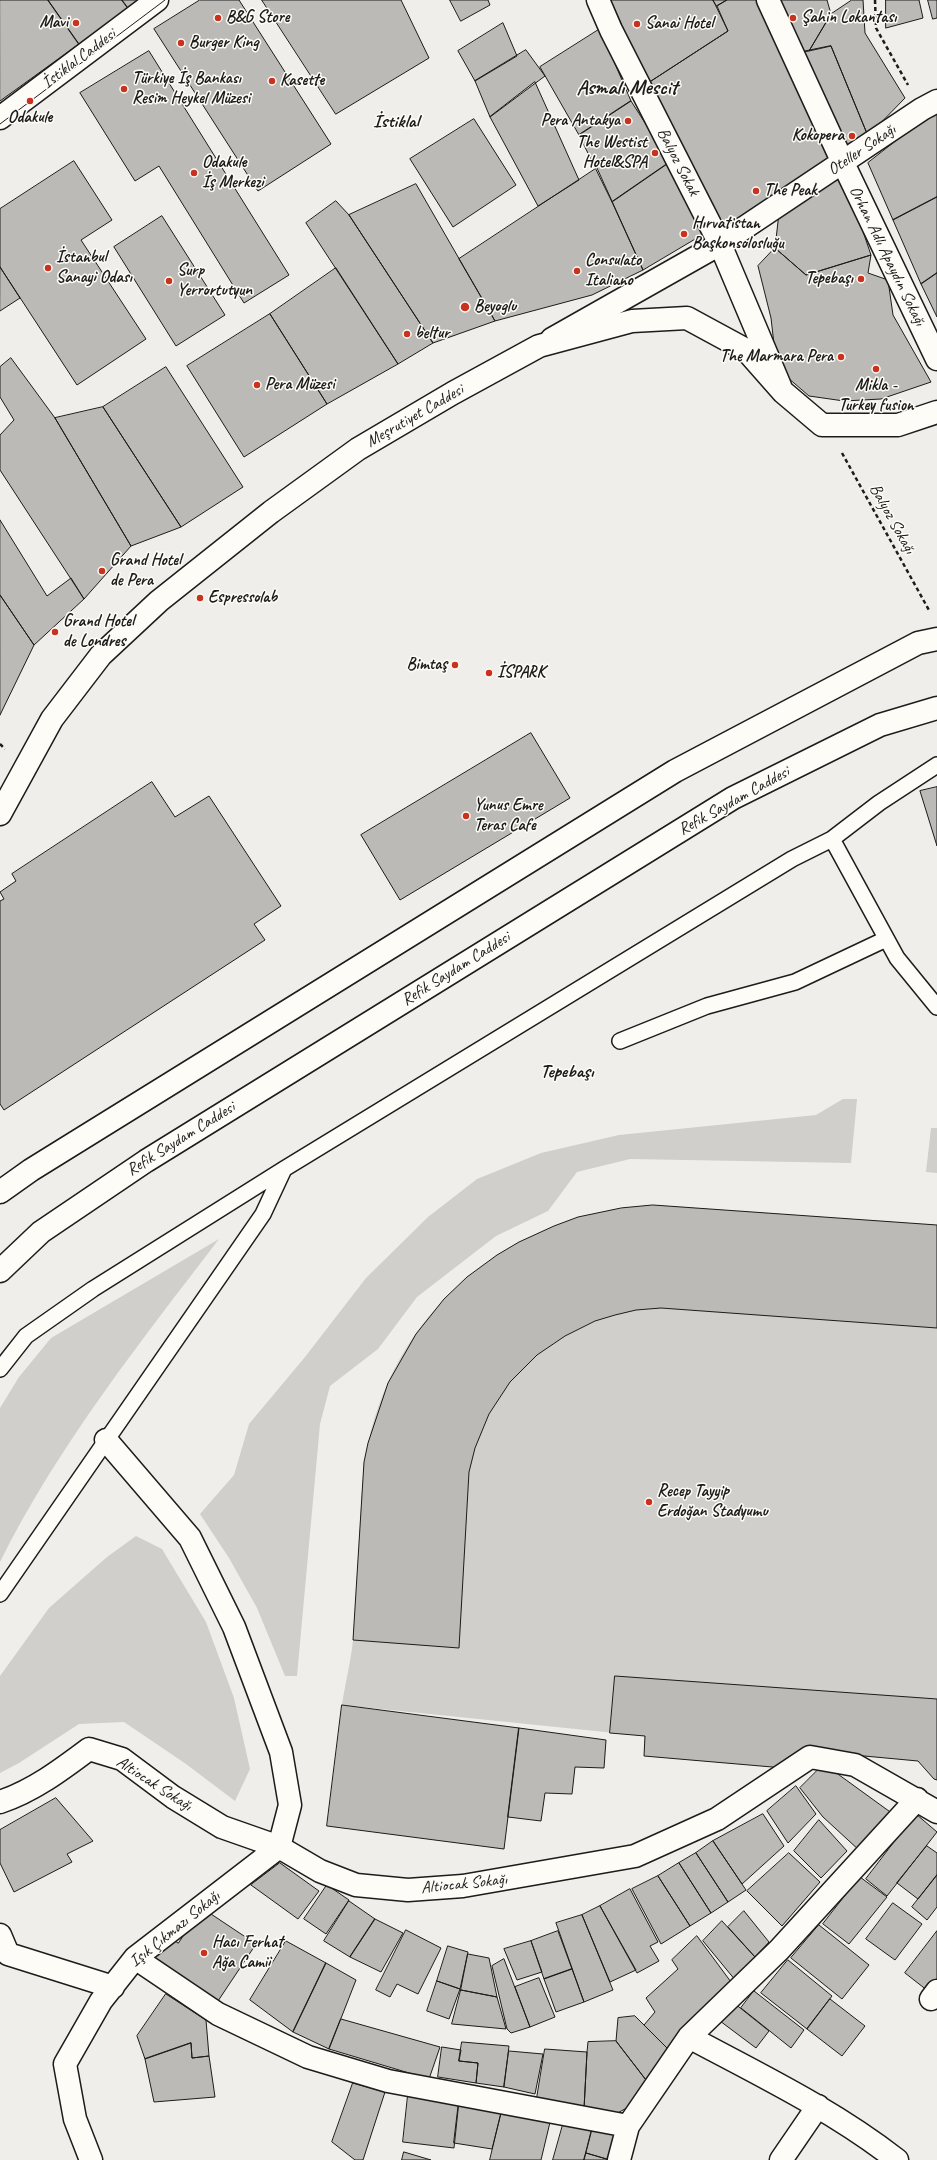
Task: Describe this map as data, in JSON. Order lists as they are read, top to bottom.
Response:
{
  "streets": {
    "street": [
      "İstiklal Caddesi",
      "Oteller Sokağı",
      "Balyoz Sokak",
      "Orhan Adlı Apaydın Sokağı",
      "Meşrutiyet Caddesi",
      "Refik Saydam Caddesi",
      "Altiocak Sokağı",
      "Işık Çıkmazı Sokağı"
    ],
    "path": ["Balyoz Sokağı"]
  },
  "crossings": [
    ["Oteller Sokağı", "Balyoz Sokak"],
    ["Oteller Sokağı", "Orhan Adlı Apaydın Sokağı"],
    ["Oteller Sokağı", "Meşrutiyet Caddesi"],
    ["Balyoz Sokak", "Meşrutiyet Caddesi"],
    ["Meşrutiyet Caddesi", "Balyoz Sokağı"],
    ["Altiocak Sokağı", "Işık Çıkmazı Sokağı"]
  ],
  "districts": ["Asmalı Mescit", "İstiklal", "Tepebaşı"],
  "places": [
    "B&G Store",
    "Şahin Lokantası",
    "Mavi",
    "Sanai Hotel",
    "Burger King",
    "Kasette",
    "Türkiye İş Bankası Resim Heykel Müzesi",
    "Odakule",
    "Pera Antakya",
    "Kokopera",
    "The Westist Hotel&SPA",
    "Odakule İş Merkezi",
    "The Peak",
    "Hırvatistan Başkonsolosluğu",
    "İstanbul Sanayi Odası",
    "Consulato Italiano",
    "Tepebaşı",
    "Surp Yerrortutyun",
    "Beyoglu",
    "beltur",
    "The Marmara Pera",
    "Mikla - Turkey fusion",
    "Pera Müzesi",
    "Grand Hotel de Pera",
    "Espressolab",
    "Grand Hotel de Londres",
    "Bimtaş",
    "İSPARK",
    "Yunus Emre Teras Cafe",
    "Recep Tayyip Erdoğan Stadyumu",
    "Hacı Ferhat Ağa Camii"
  ]
}
